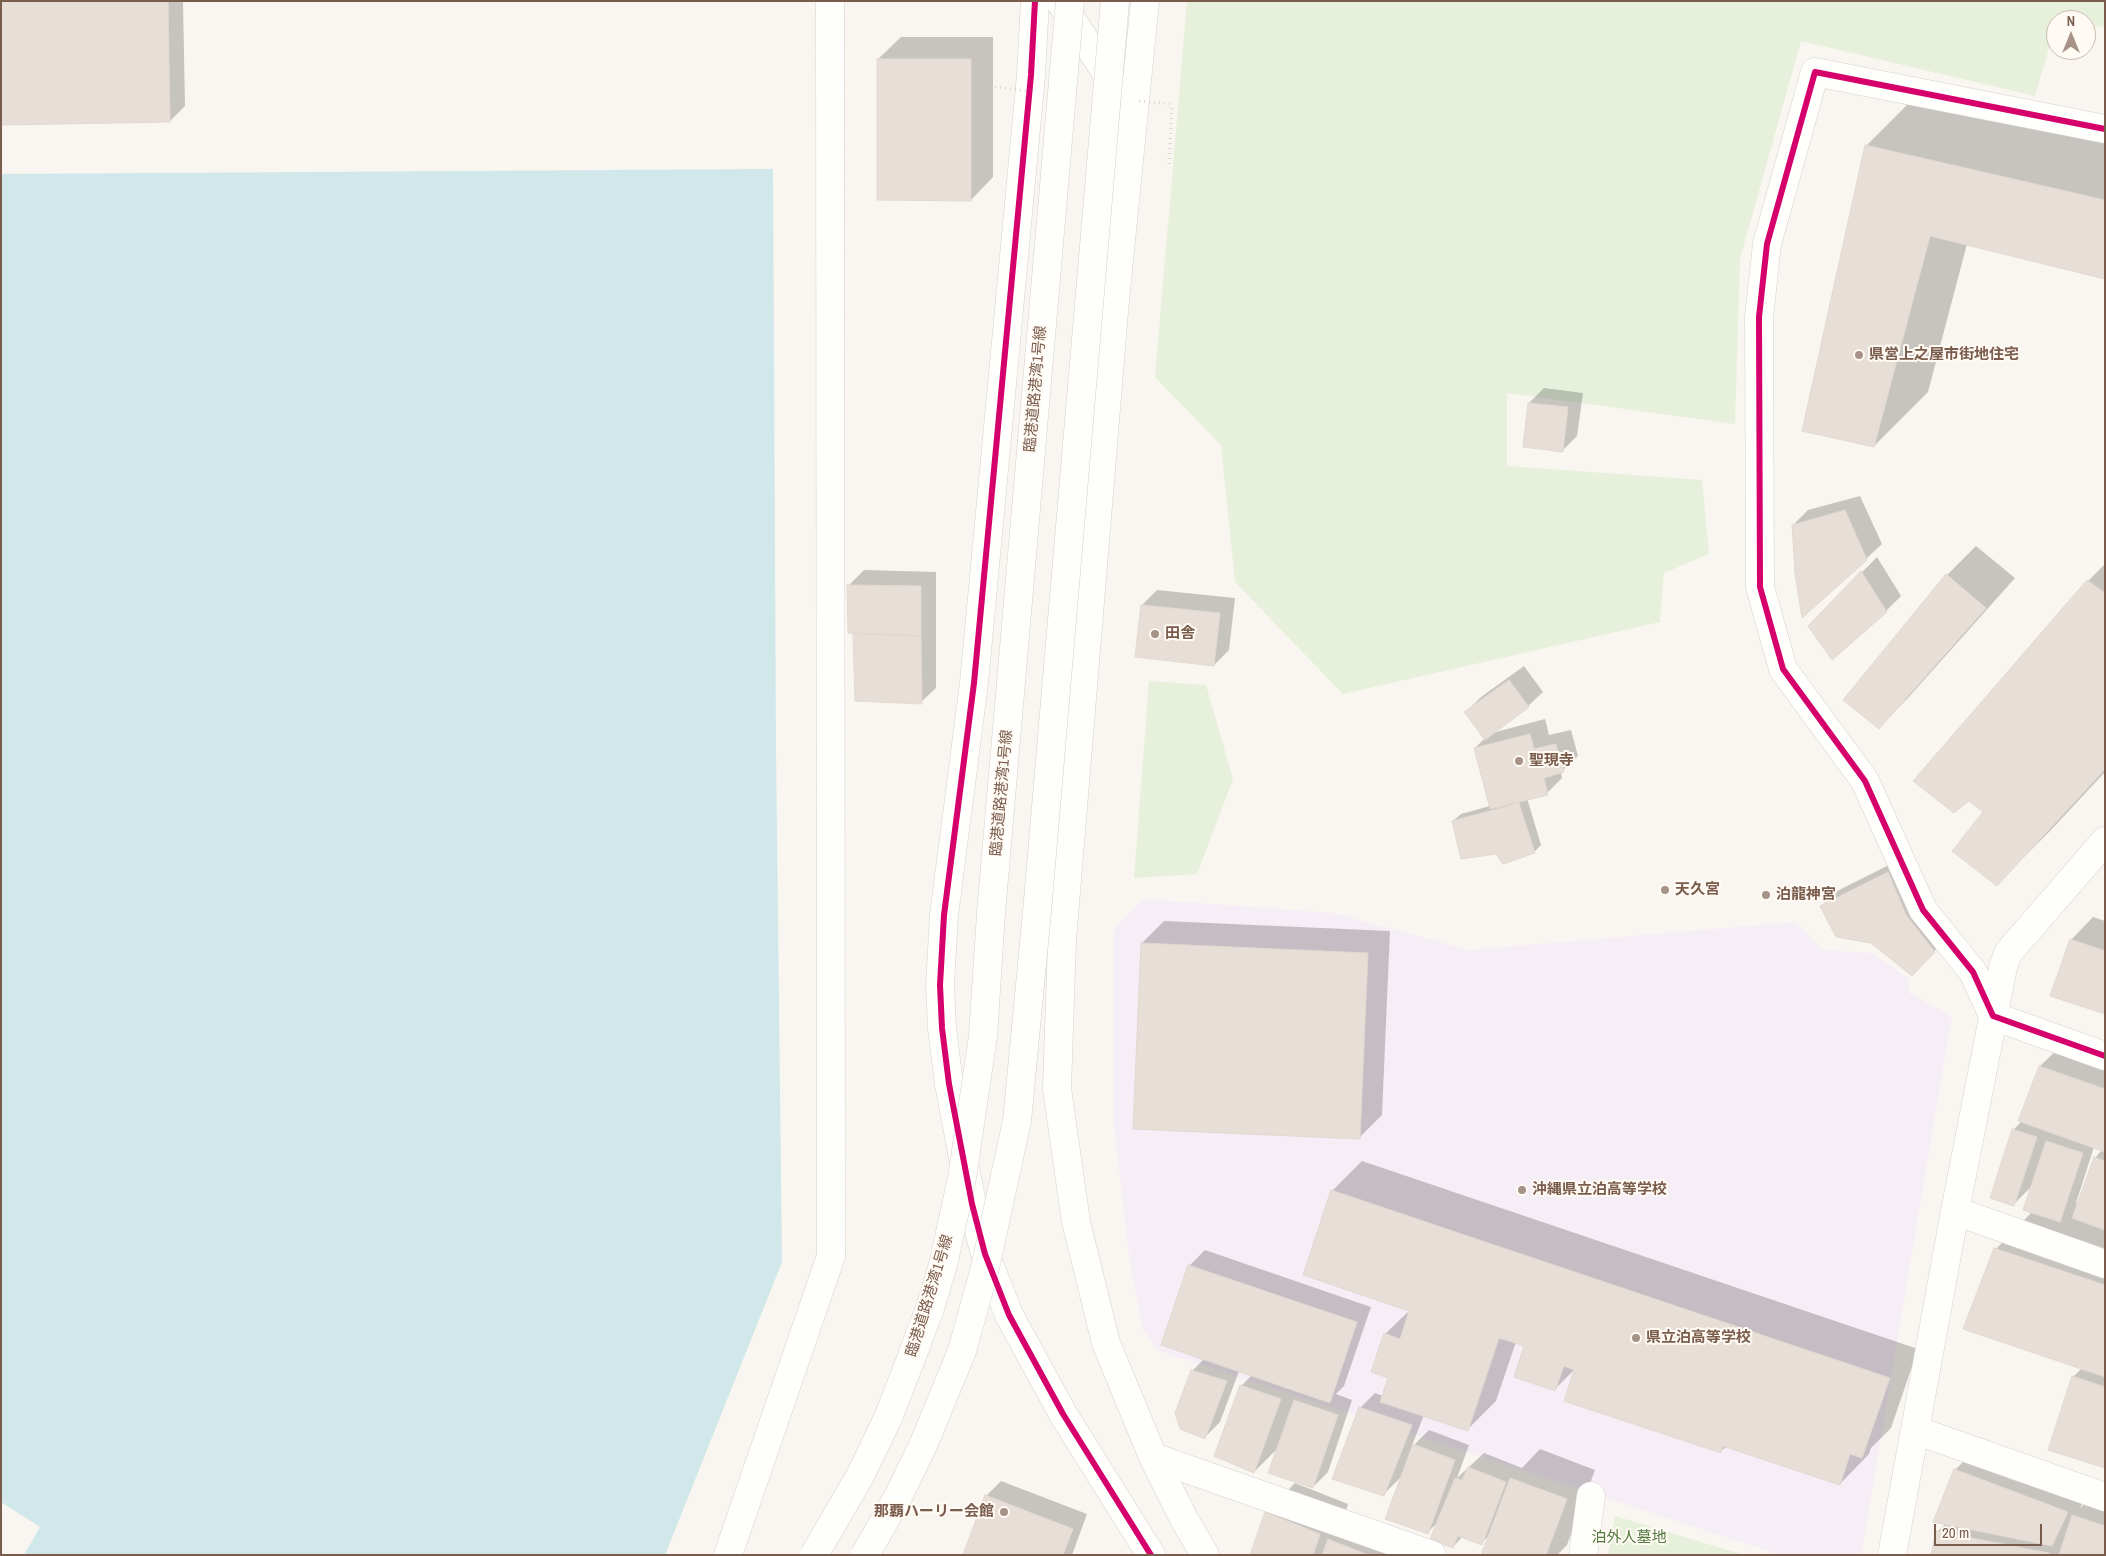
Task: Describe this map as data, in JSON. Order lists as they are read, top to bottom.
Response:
{
  "streets": {
    "street": ["臨港道路港湾1号線"]
  },
  "parks": ["泊外人墓地"],
  "places": [
    "県営上之屋市街地住宅",
    "田舎",
    "聖現寺",
    "天久宮",
    "泊龍神宮",
    "沖縄県立泊高等学校",
    "県立泊高等学校",
    "那覇ハーリー会館"
  ],
  "scale_bar": "20 m",
  "north": "top"
}
